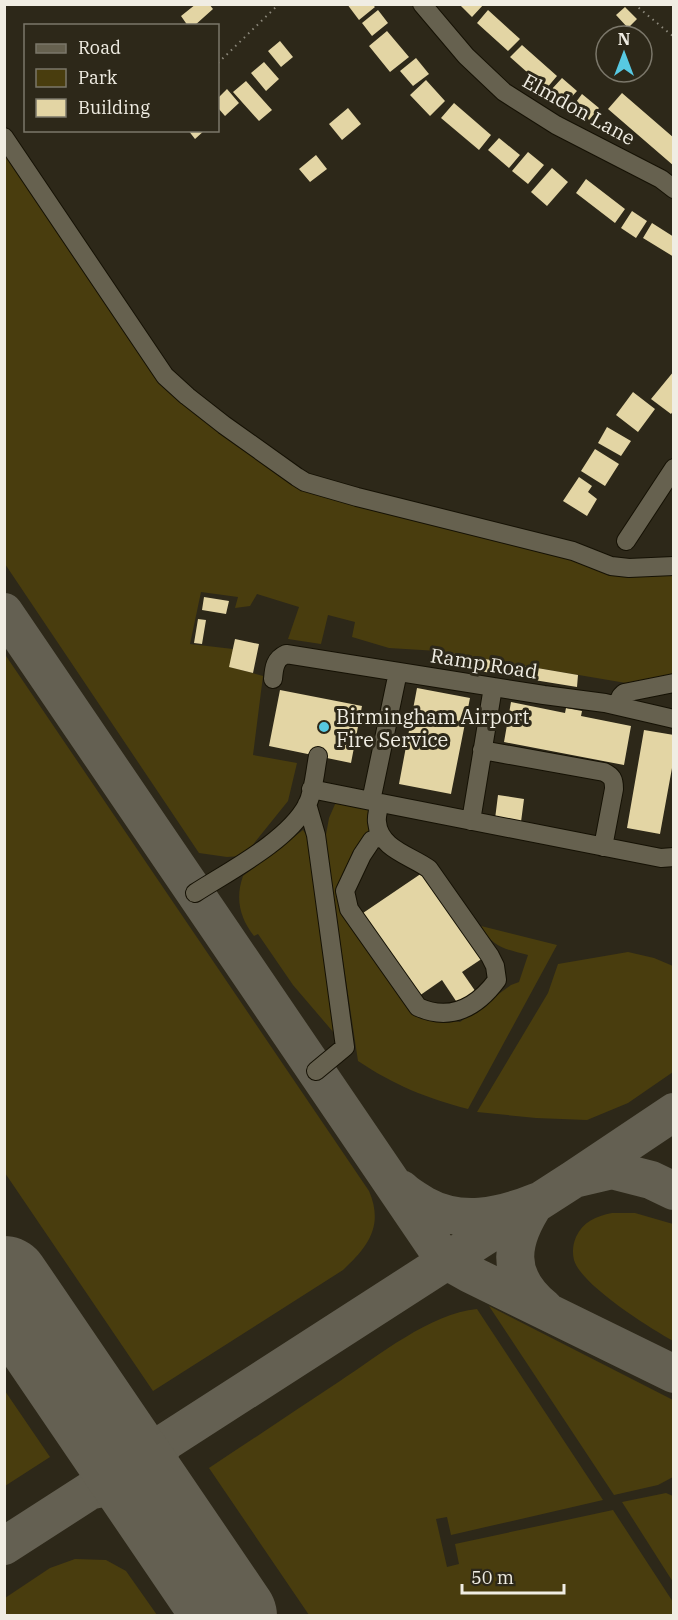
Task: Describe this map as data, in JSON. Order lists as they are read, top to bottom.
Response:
{
  "streets": {
    "street": ["Elmdon Lane", "Ramp Road"]
  },
  "places": ["Birmingham Airport Fire Service"],
  "legend": ["Road", "Park", "Building"],
  "scale_bar": "50 m",
  "north": "top"
}
